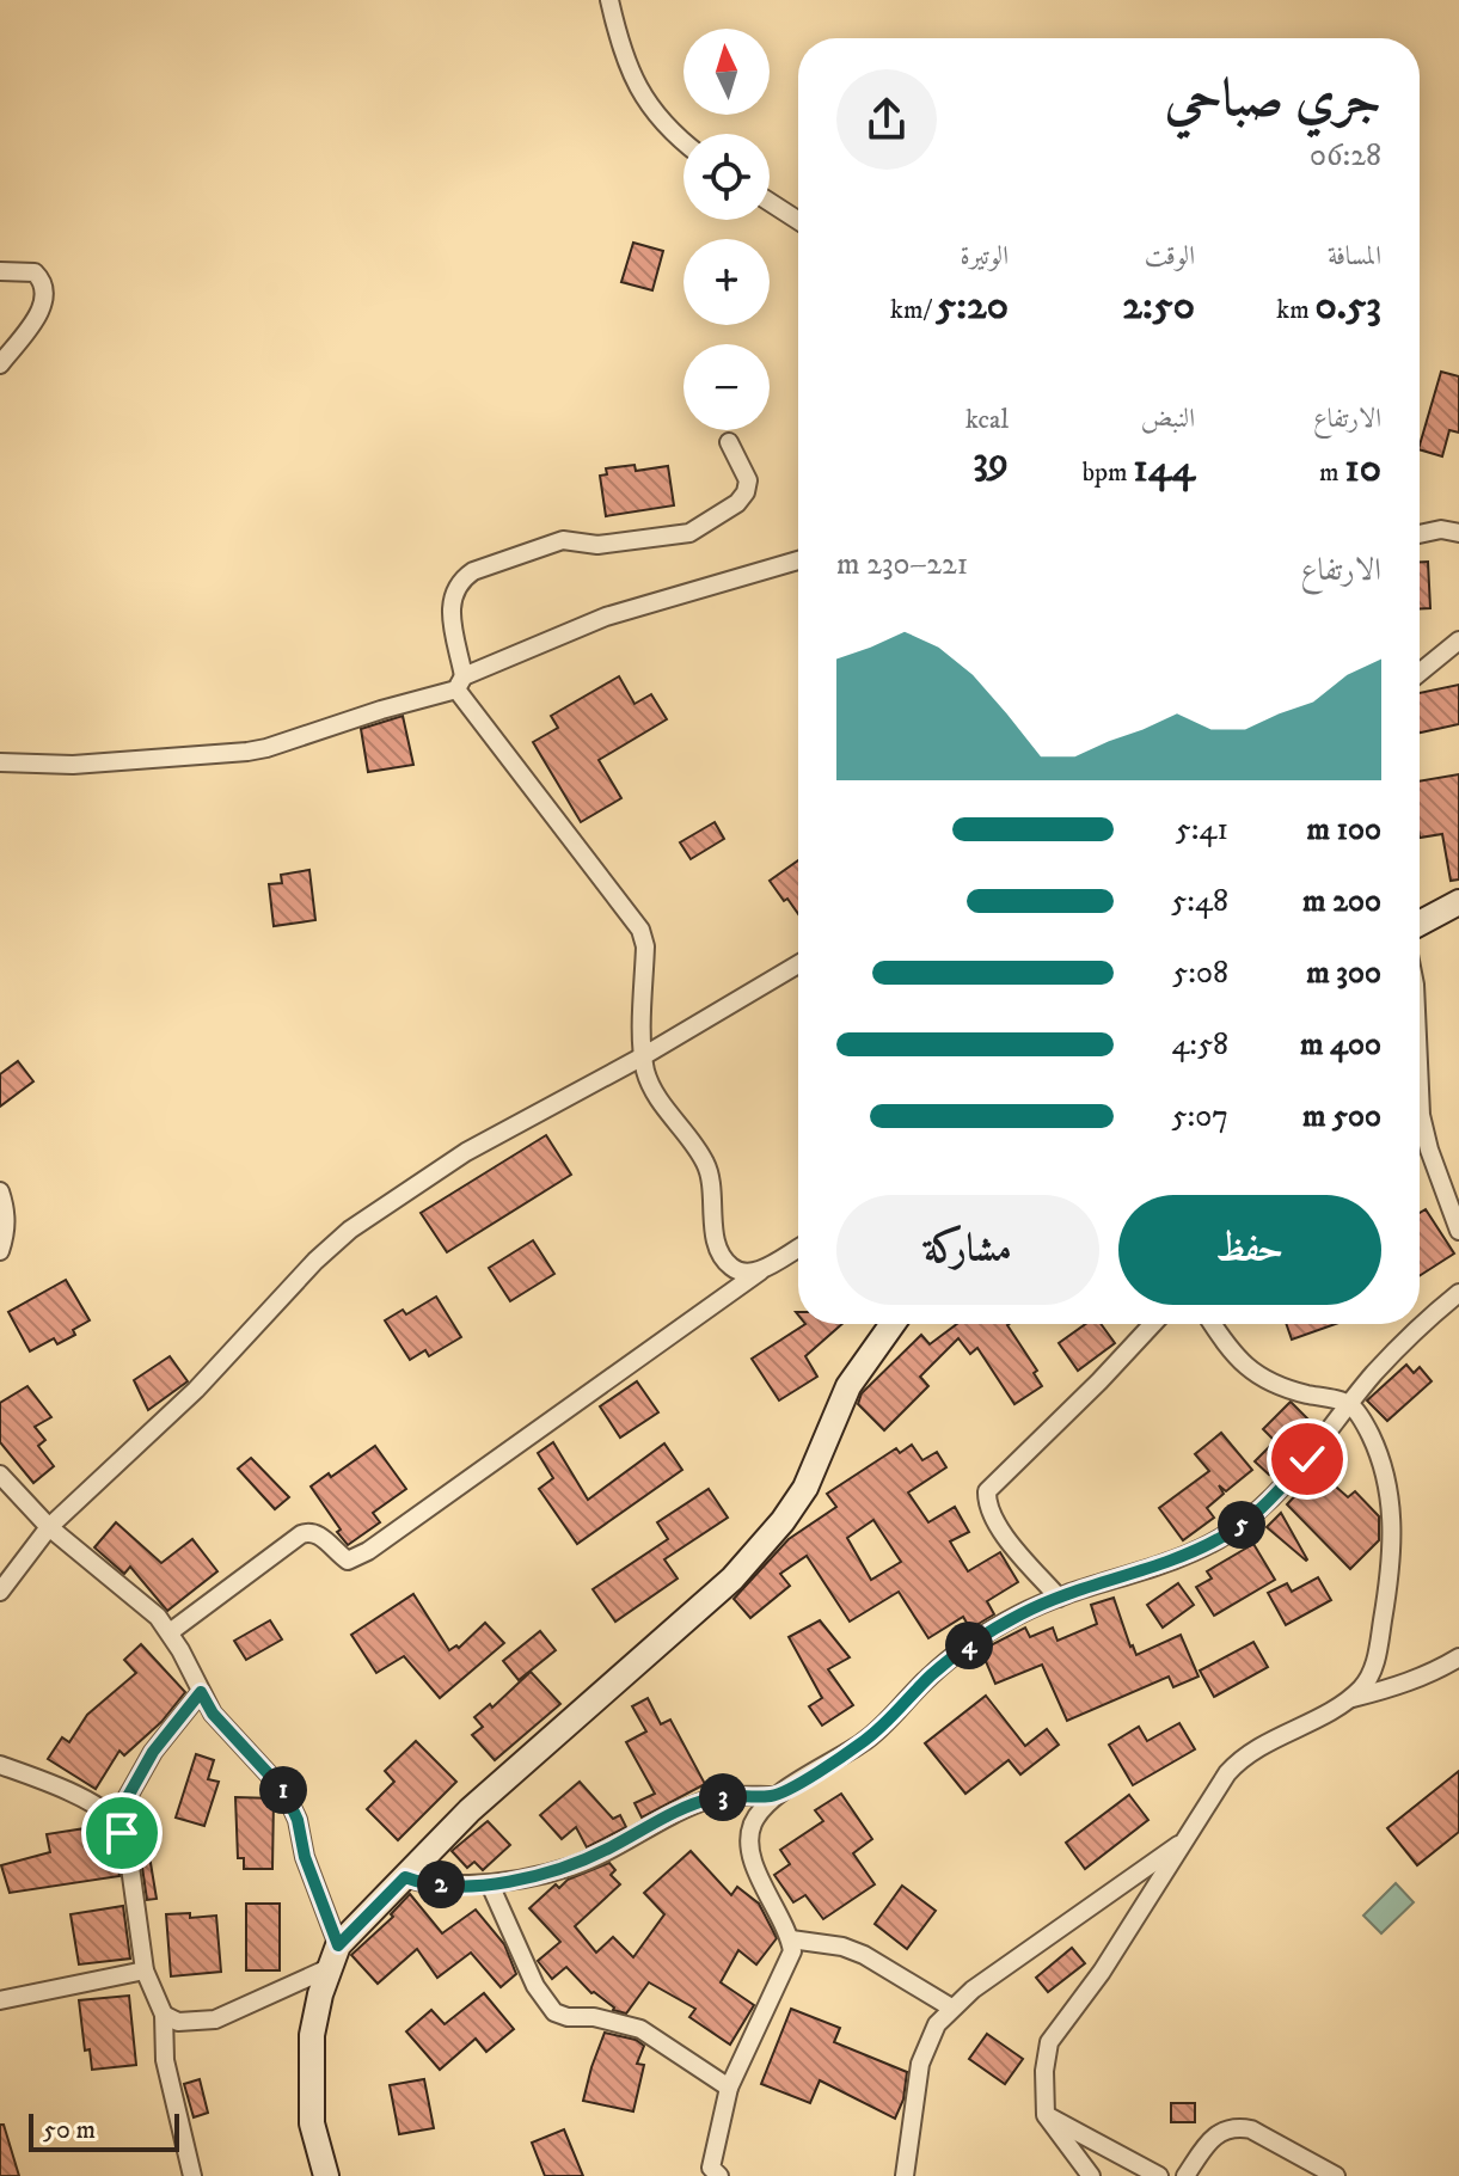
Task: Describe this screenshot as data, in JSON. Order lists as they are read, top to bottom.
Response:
{
  "scale_bar": "50 m",
  "north": "top",
  "page": {
    "map_buttons": ["+", "−"],
    "heading": ["جري صباحي", "06:28"],
    "stats": [
      ["المسافة", "0.53 km"],
      ["الوقت", "2:50"],
      ["الوتيرة", "5:20 /km"],
      ["الارتفاع", "10 m"],
      ["النبض", "144 bpm"],
      ["kcal", "39"]
    ],
    "chart": ["الارتفاع", "221–230 m"],
    "list": [
      {
        "name": "100 m",
        "note": "5:41"
      },
      {
        "name": "200 m",
        "note": "5:48"
      },
      {
        "name": "300 m",
        "note": "5:08"
      },
      {
        "name": "400 m",
        "note": "4:58"
      },
      {
        "name": "500 m",
        "note": "5:07"
      }
    ],
    "buttons": ["حفظ", "مشاركة"],
    "pins": [
      "5",
      "4",
      "1",
      "3",
      "2"
    ],
    "scale": "50 m"
  }
}
